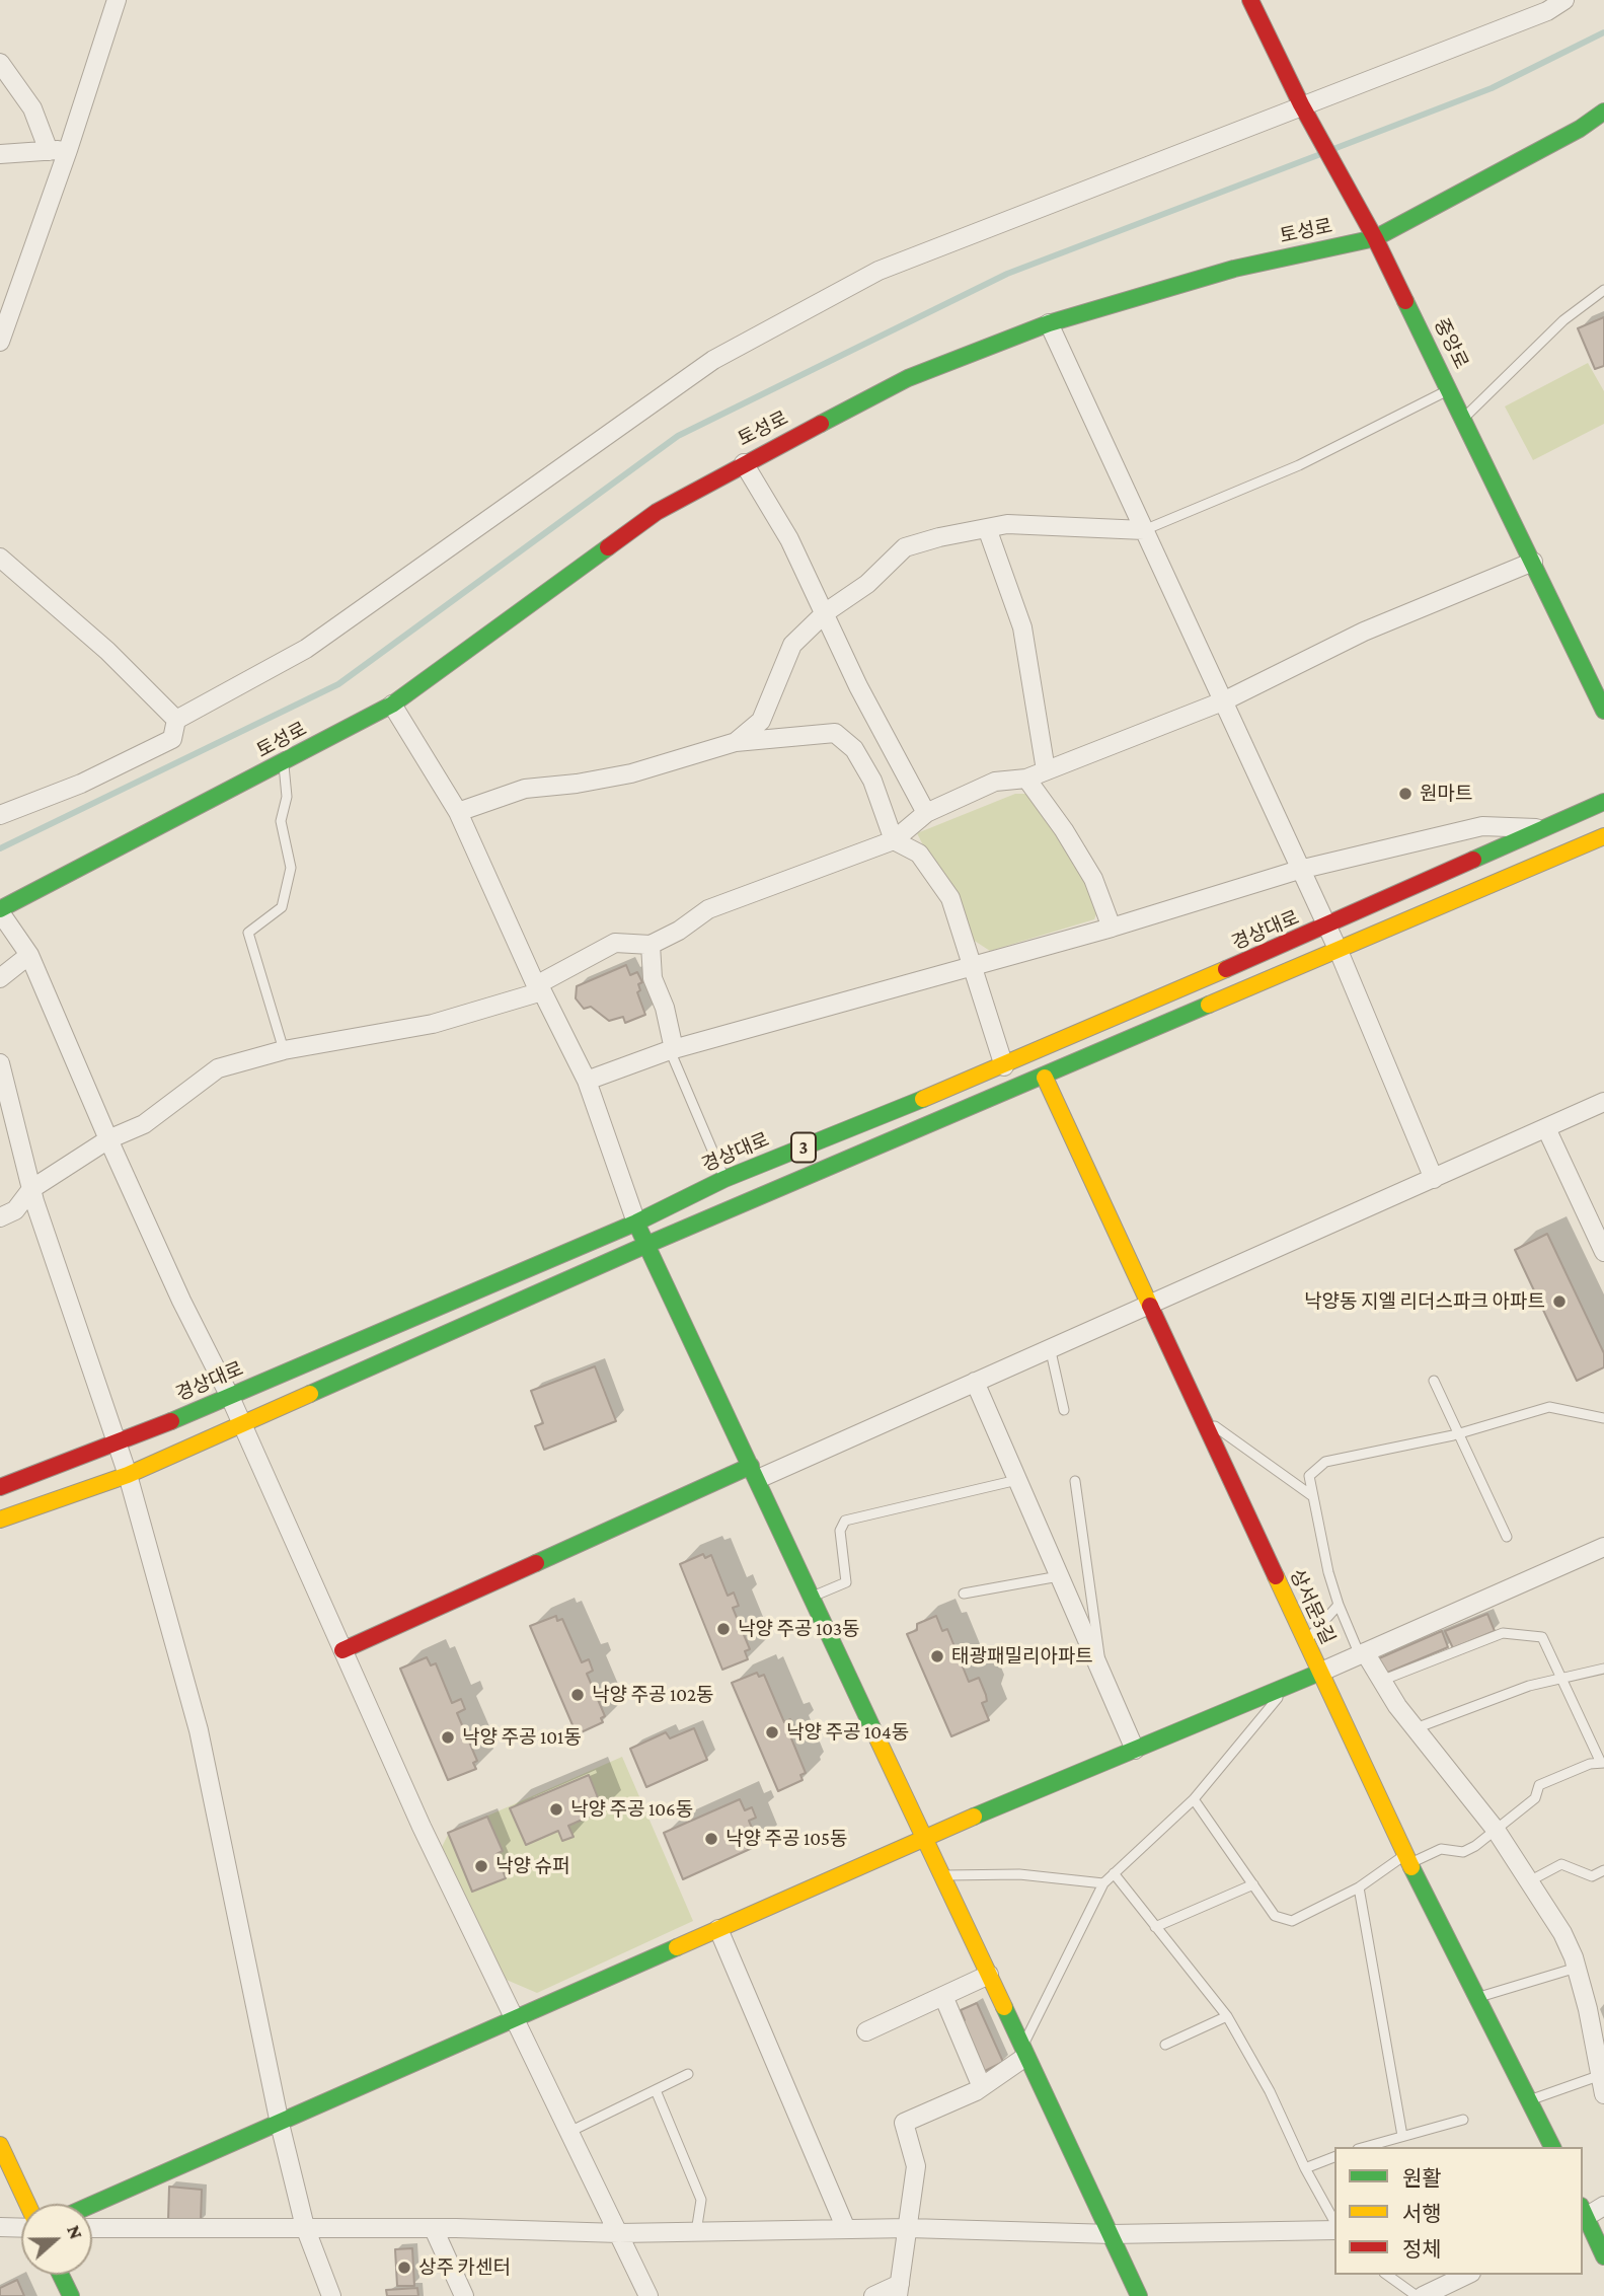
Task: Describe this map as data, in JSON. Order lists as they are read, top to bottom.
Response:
{
  "streets": {
    "street": [
      "토성로",
      "중앙로",
      "경상대로",
      "3",
      "상서문3길"
    ]
  },
  "crossings": [
    ["토성로", "중앙로"],
    ["3", "상서문3길"]
  ],
  "places": [
    "원마트",
    "낙양동 지엘 리더스파크 아파트",
    "낙양 주공 103동",
    "태광패밀리아파트",
    "낙양 주공 102동",
    "낙양 주공 104동",
    "낙양 주공 101동",
    "낙양 주공 106동",
    "낙양 주공 105동",
    "낙양 슈퍼",
    "상주 카센터"
  ],
  "legend": ["원활", "서행", "정체"],
  "north": "right"
}
